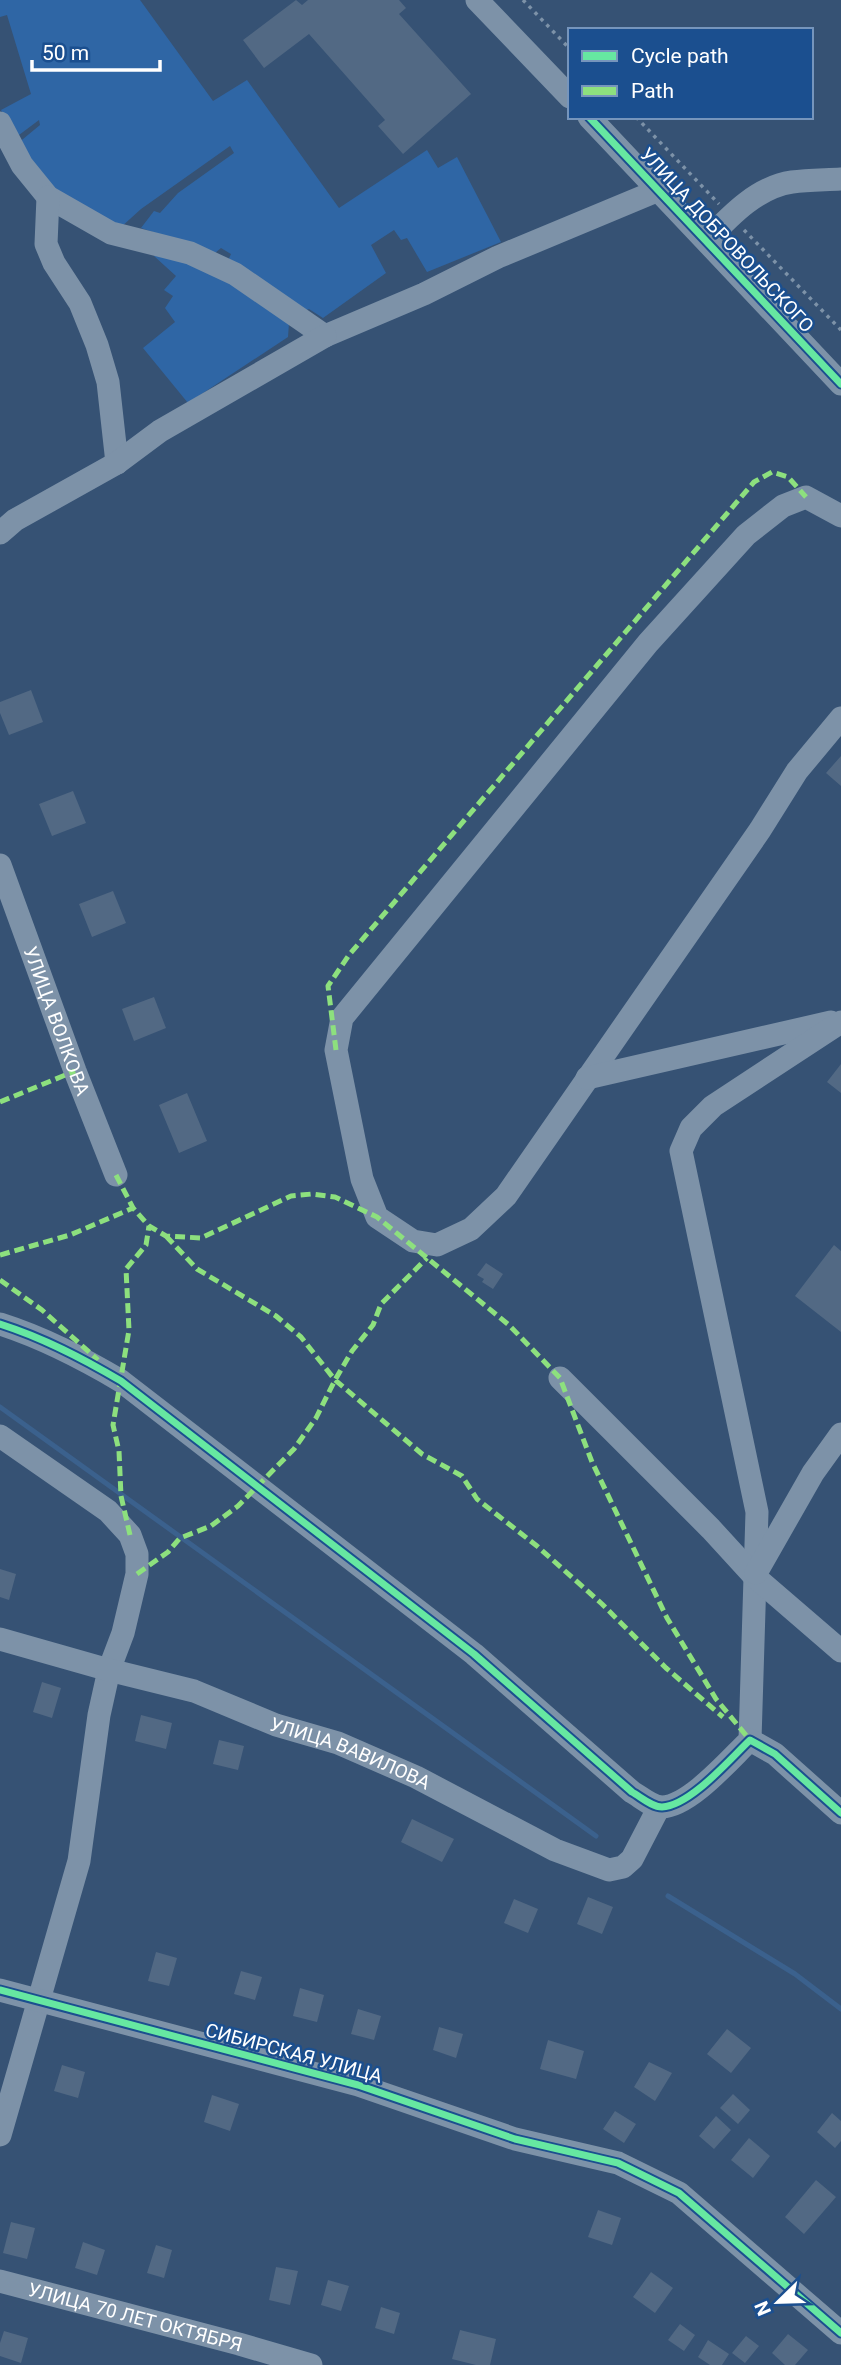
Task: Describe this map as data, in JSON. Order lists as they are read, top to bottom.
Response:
{
  "streets": {
    "street": [
      "УЛИЦА ДОБРОВОЛЬСКОГО",
      "УЛИЦА ВОЛКОВА",
      "УЛИЦА ВАВИЛОВА",
      "СИБИРСКАЯ УЛИЦА",
      "УЛИЦА 70 ЛЕТ ОКТЯБРЯ"
    ]
  },
  "legend": ["Cycle path", "Path"],
  "scale_bar": "50 m",
  "north": "bottom left"
}
